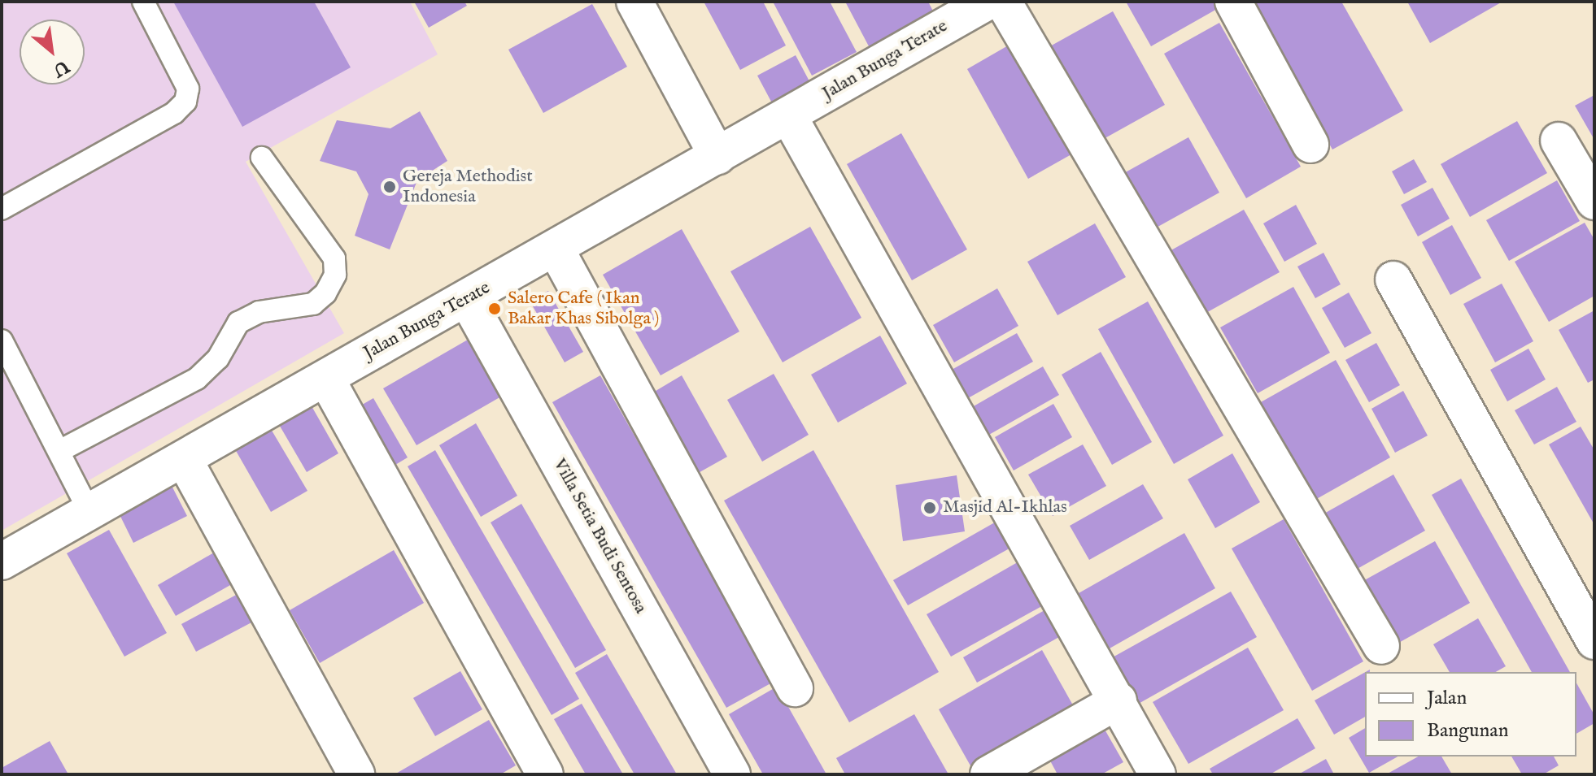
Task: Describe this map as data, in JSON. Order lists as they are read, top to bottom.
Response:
{
  "streets": {
    "street": ["Jalan Bunga Terate", "Villa Setia Budi Sentosa"]
  },
  "crossings": [
    ["Jalan Bunga Terate", "Villa Setia Budi Sentosa"]
  ],
  "places": ["Gereja Methodist Indonesia", "Salero Cafe ( Ikan Bakar Khas Sibolga )", "Masjid Al-Ikhlas"],
  "legend": ["Jalan", "Bangunan"],
  "north": "bottom right"
}
